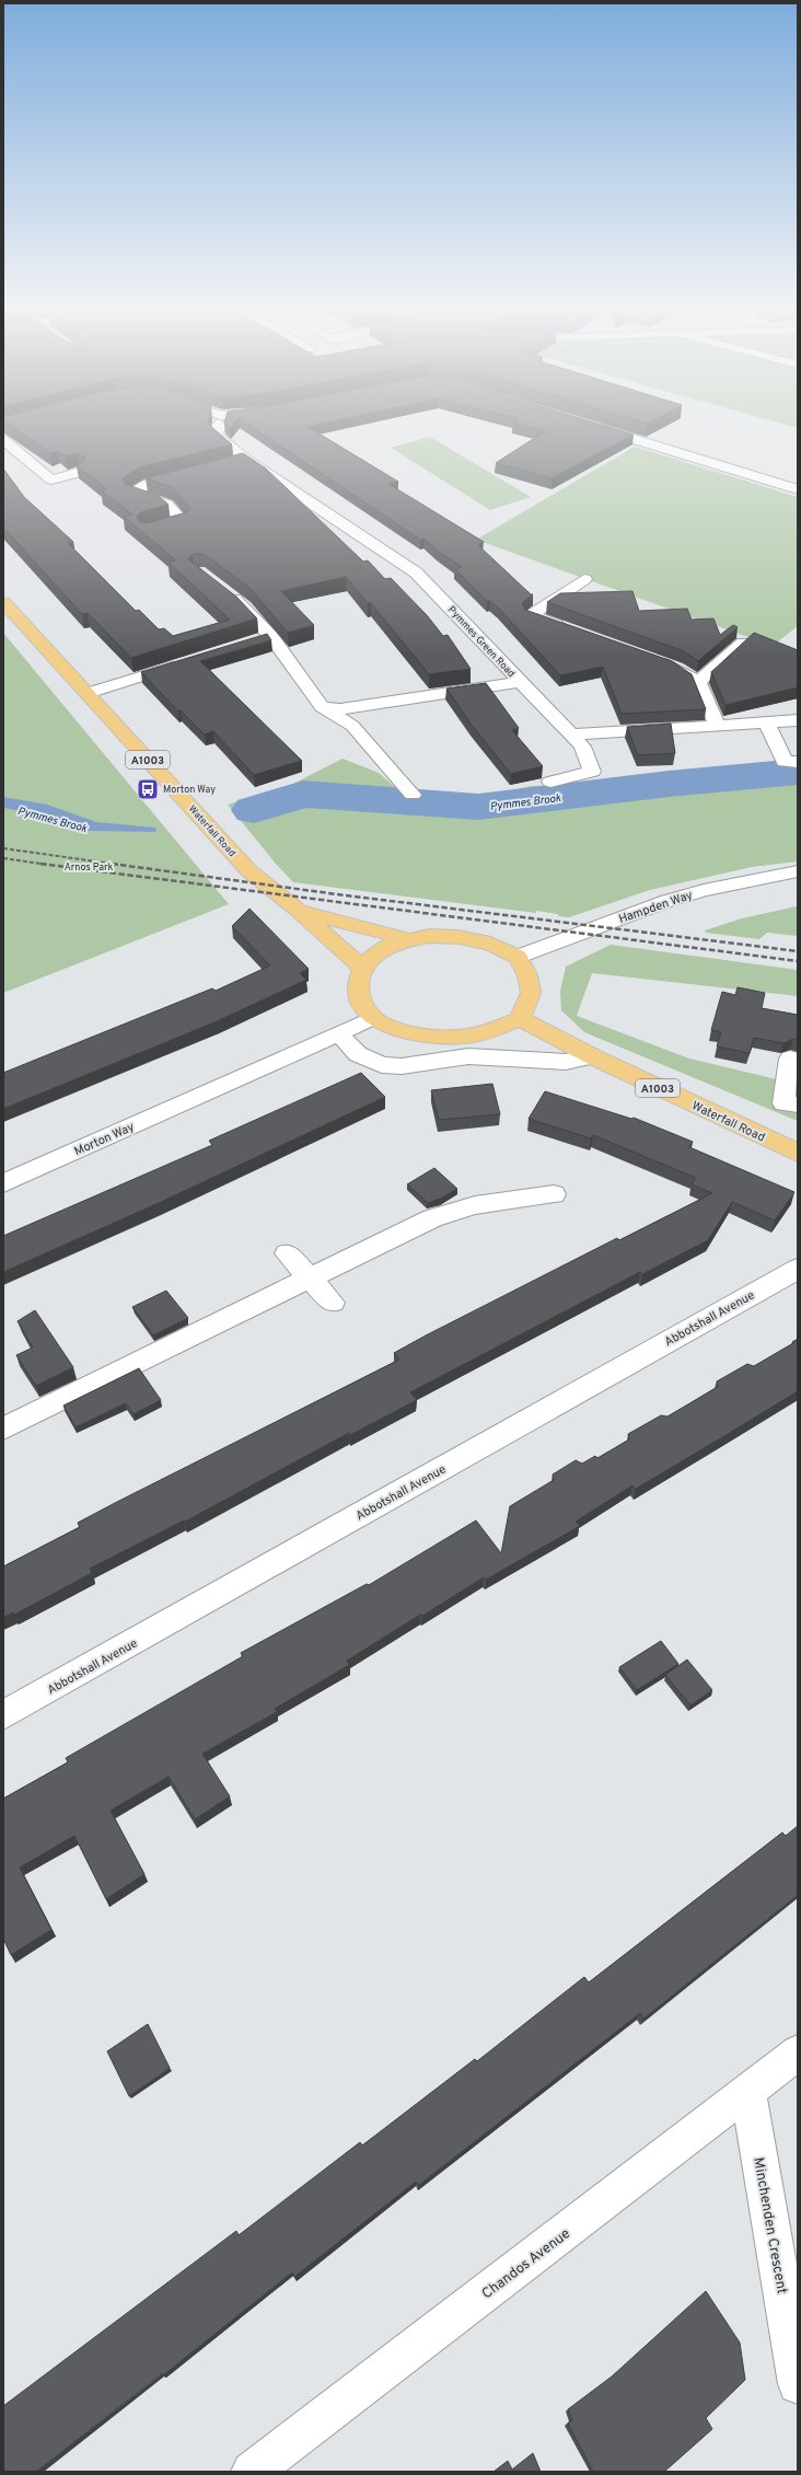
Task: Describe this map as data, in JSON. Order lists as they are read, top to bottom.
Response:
{
  "streets": {
    "main road": ["A1003", "Waterfall Road"],
    "street": [
      "Pymmes Green Road",
      "Hampden Way",
      "Morton Way",
      "Abbotshall Avenue",
      "Minchenden Crescent",
      "Chandos Avenue"
    ]
  },
  "crossings": [
    ["A1003", "Waterfall Road"],
    ["A1003", "Hampden Way"],
    ["A1003", "Morton Way"],
    ["Waterfall Road", "Hampden Way"],
    ["Waterfall Road", "Morton Way"],
    ["Hampden Way", "Morton Way"],
    ["Minchenden Crescent", "Chandos Avenue"]
  ],
  "water": ["Pymmes Brook"],
  "parks": ["Arnos Park"],
  "places": {
    "bus stop": ["Morton Way"]
  }
}
